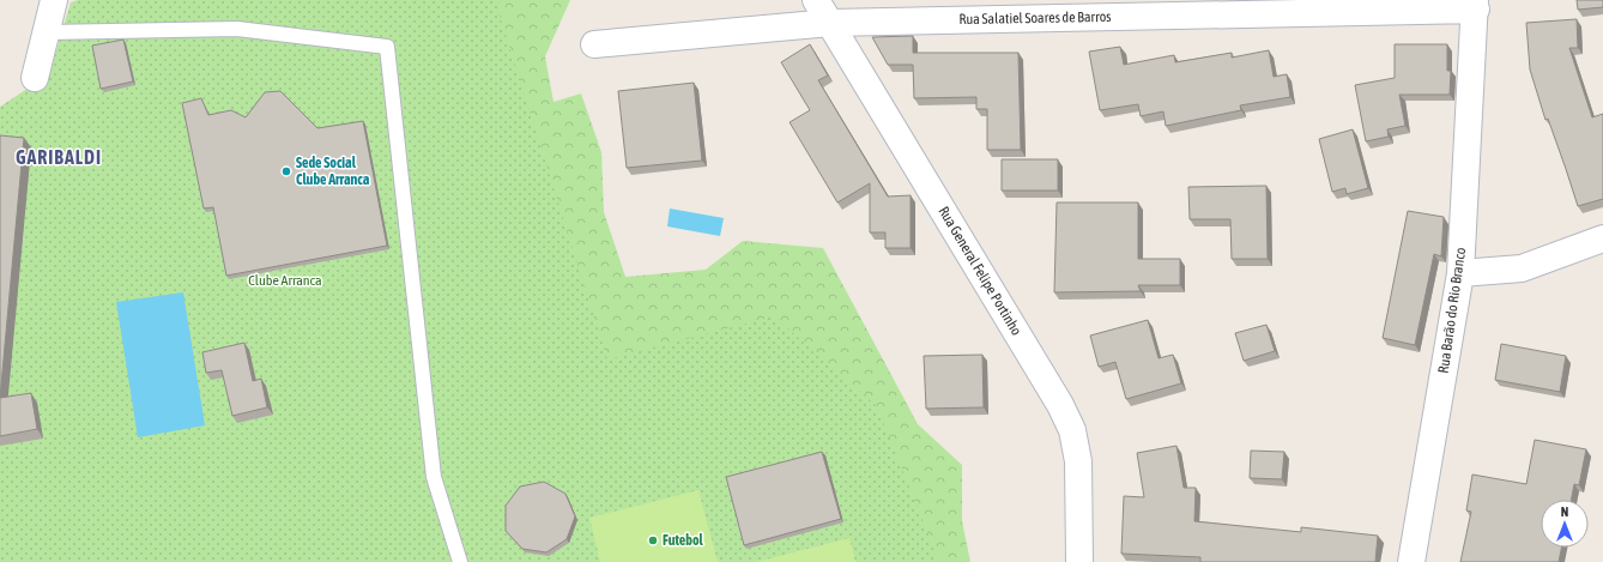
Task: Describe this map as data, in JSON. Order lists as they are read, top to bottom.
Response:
{
  "streets": {
    "street": ["Rua Salatiel Soares de Barros", "Rua General Felipe Portinho", "Rua Barão do Rio Branco"]
  },
  "crossings": [
    ["Rua Salatiel Soares de Barros", "Rua General Felipe Portinho"],
    ["Rua Salatiel Soares de Barros", "Rua Barão do Rio Branco"]
  ],
  "districts": ["GARIBALDI"],
  "parks": ["Clube Arranca"],
  "places": ["Sede Social Clube Arranca", "Futebol"],
  "north": "top"
}
